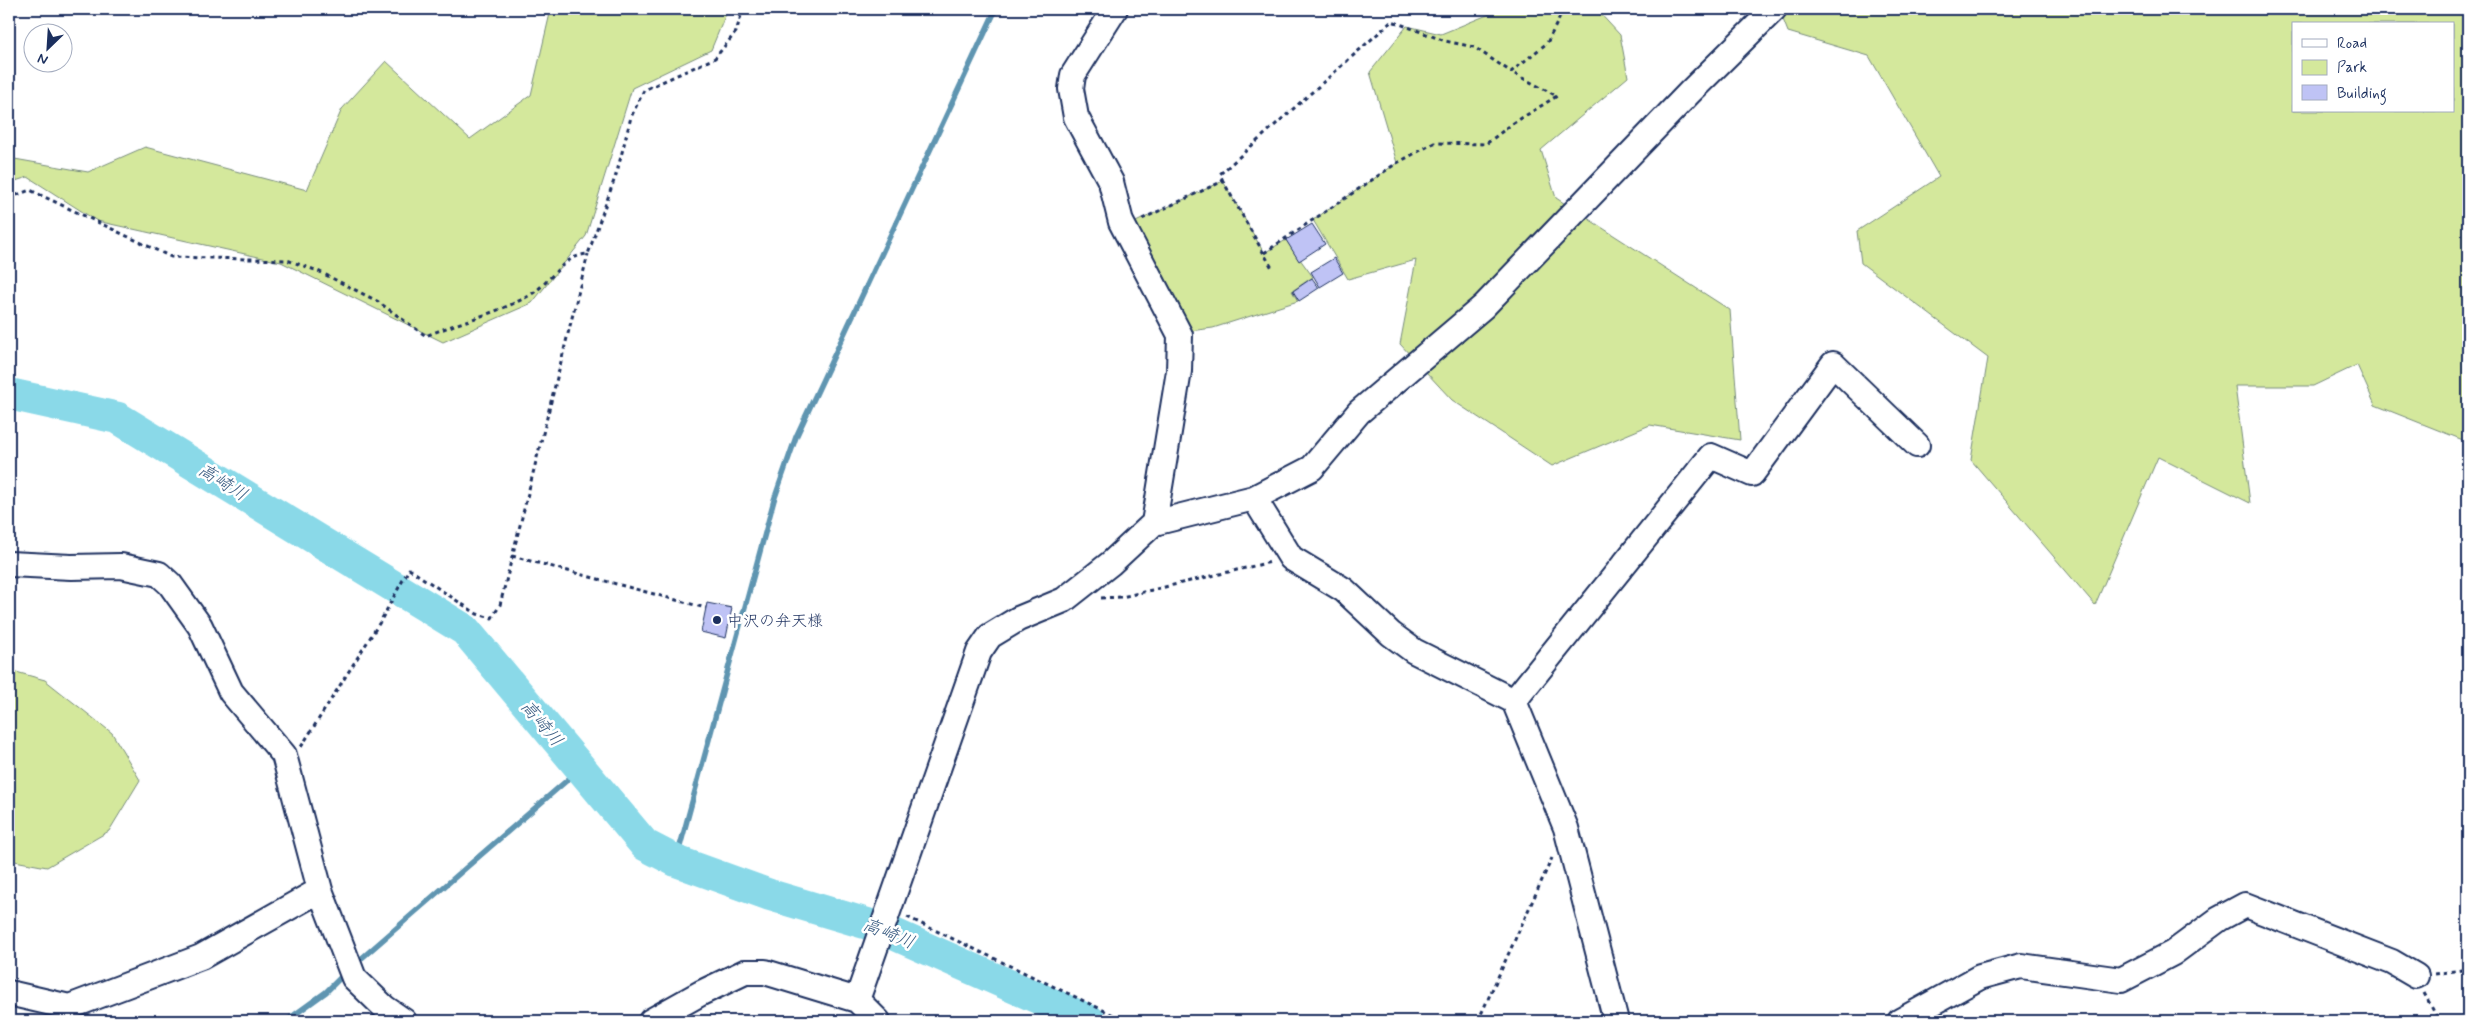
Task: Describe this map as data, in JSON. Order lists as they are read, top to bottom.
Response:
{
  "water": ["高崎川"],
  "places": ["中沢の弁天様"],
  "legend": ["Road", "Park", "Building"],
  "north": "bottom left"
}
